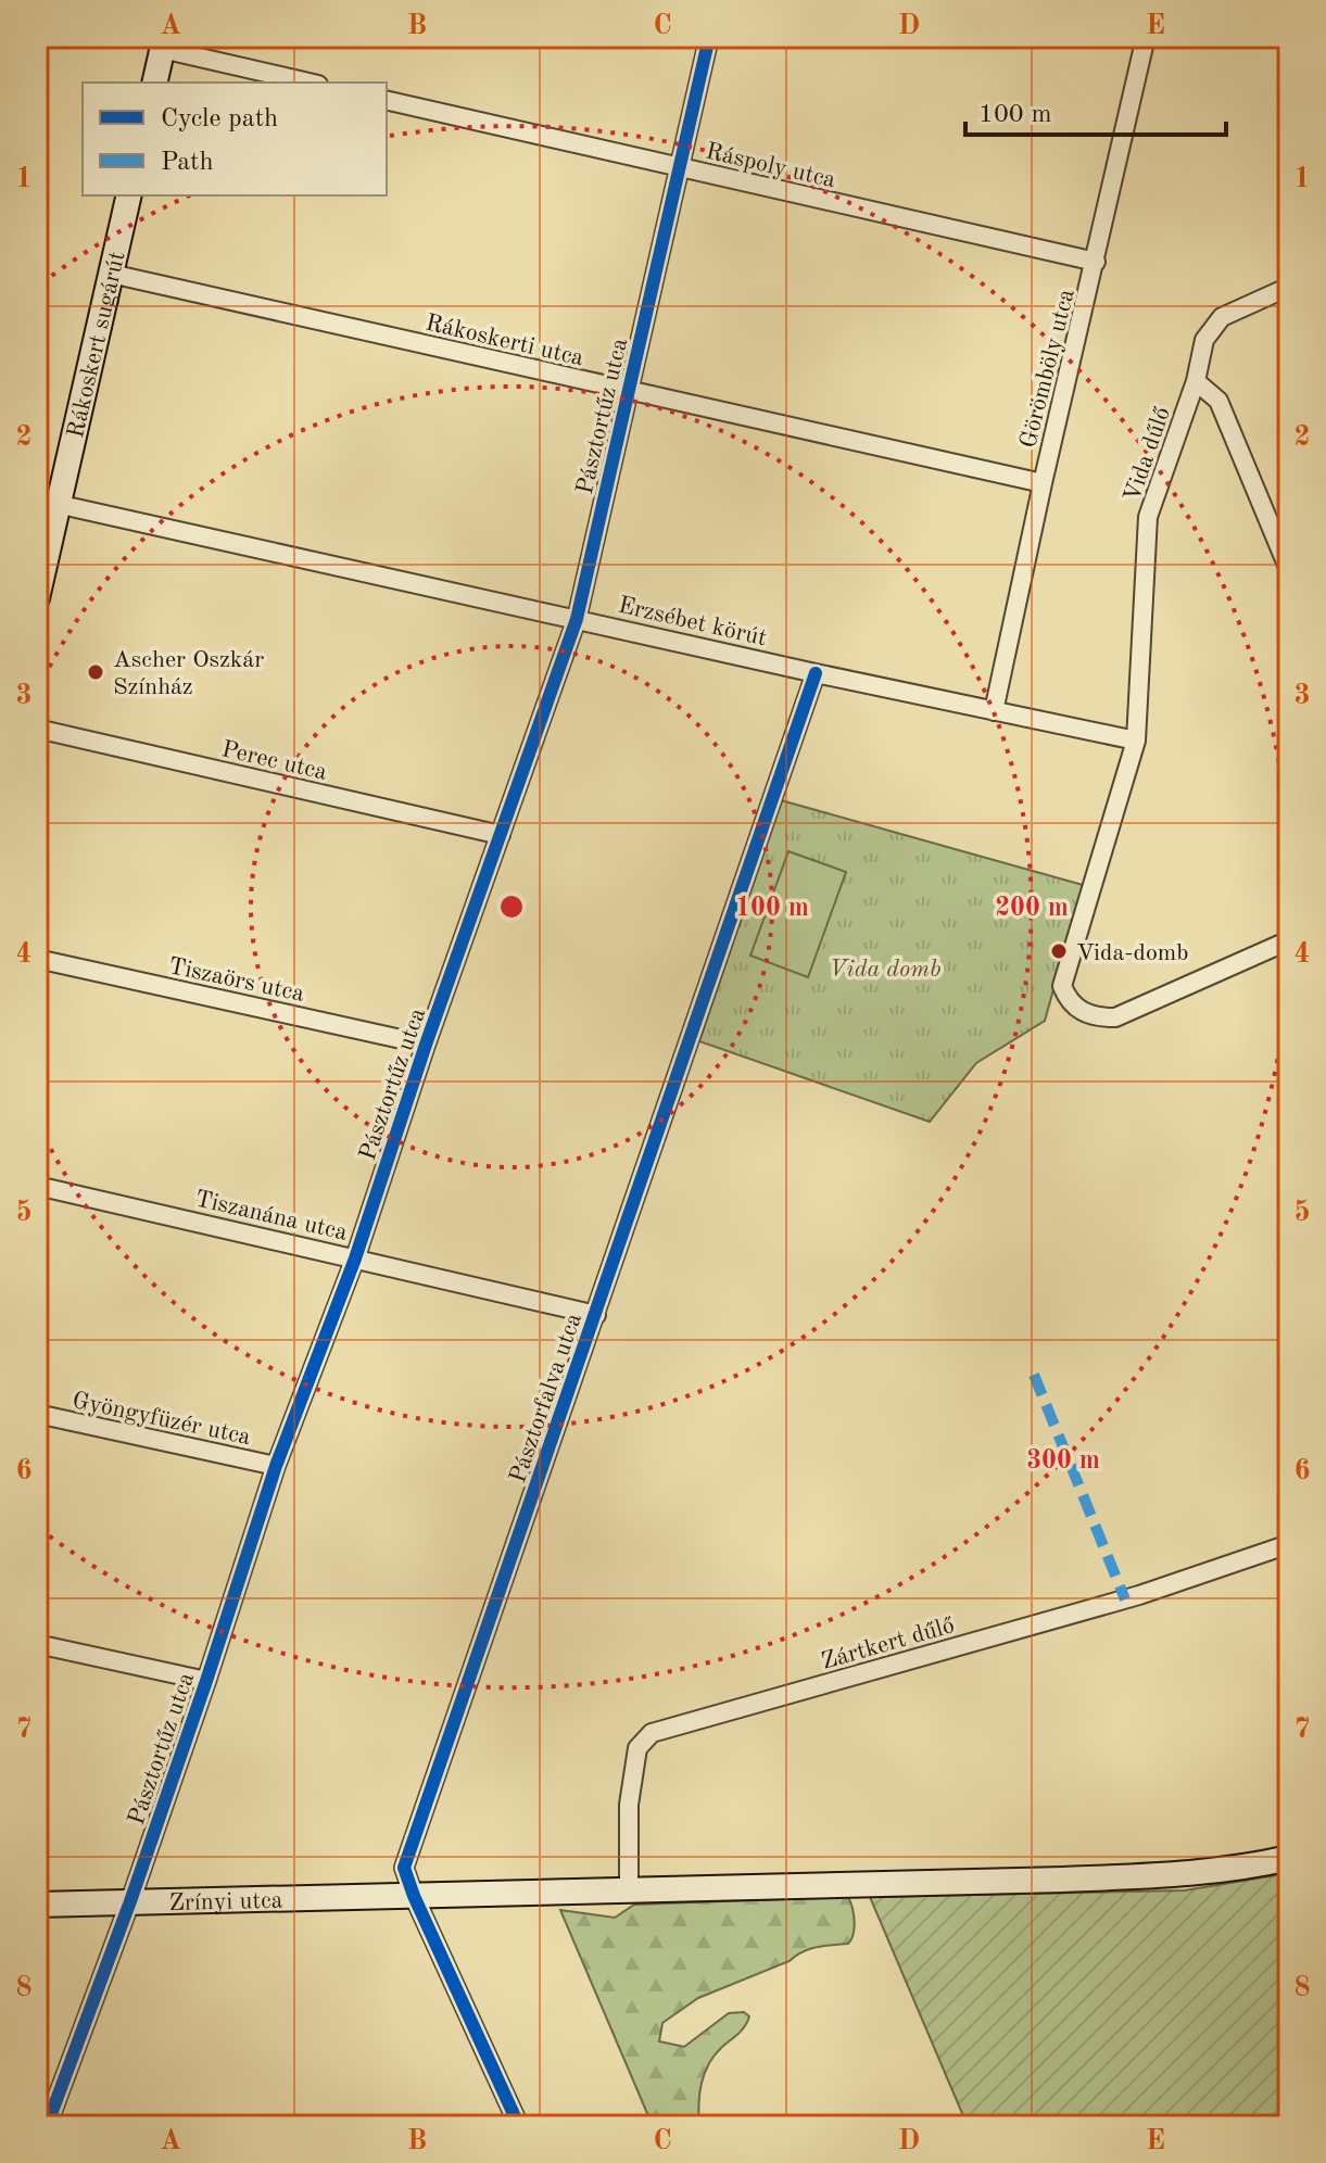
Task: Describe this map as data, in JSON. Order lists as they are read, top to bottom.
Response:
{
  "streets": {
    "main road": ["Rákoskert sugárút", "Zrínyi utca"],
    "street": [
      "Ráspoly utca",
      "Rákoskerti utca",
      "Görömböly utca",
      "Pásztortűz utca",
      "Vida dűlő",
      "Erzsébet körút",
      "Perec utca",
      "Tiszaörs utca",
      "Tiszanána utca",
      "Pásztorfalva utca",
      "Gyöngyfüzér utca",
      "Zártkert dűlő"
    ]
  },
  "crossings": [
    ["Ráspoly utca", "Görömböly utca"],
    ["Ráspoly utca", "Pásztortűz utca"],
    ["Rákoskerti utca", "Rákoskert sugárút"],
    ["Rákoskerti utca", "Görömböly utca"],
    ["Rákoskerti utca", "Pásztortűz utca"],
    ["Rákoskert sugárút", "Erzsébet körút"],
    ["Görömböly utca", "Erzsébet körút"],
    ["Pásztortűz utca", "Erzsébet körút"],
    ["Pásztortűz utca", "Perec utca"],
    ["Pásztortűz utca", "Tiszaörs utca"],
    ["Pásztortűz utca", "Tiszanána utca"],
    ["Pásztortűz utca", "Gyöngyfüzér utca"],
    ["Pásztortűz utca", "Zrínyi utca"],
    ["Vida dűlő", "Erzsébet körút"],
    ["Erzsébet körút", "Pásztorfalva utca"],
    ["Tiszanána utca", "Pásztorfalva utca"],
    ["Pásztorfalva utca", "Zrínyi utca"],
    ["Zártkert dűlő", "Zrínyi utca"]
  ],
  "parks": ["Vida domb"],
  "places": ["Ascher Oszkár Színház", "Vida-domb"],
  "legend": ["Cycle path", "Path"],
  "scale_bar": "100 m",
  "grid": {
    "columns": [
      "A",
      "B",
      "C",
      "D",
      "E"
    ],
    "rows": [
      "1",
      "2",
      "3",
      "4",
      "5",
      "6",
      "7",
      "8"
    ]
  },
  "rings": ["100 m", "200 m", "300 m"]
}
